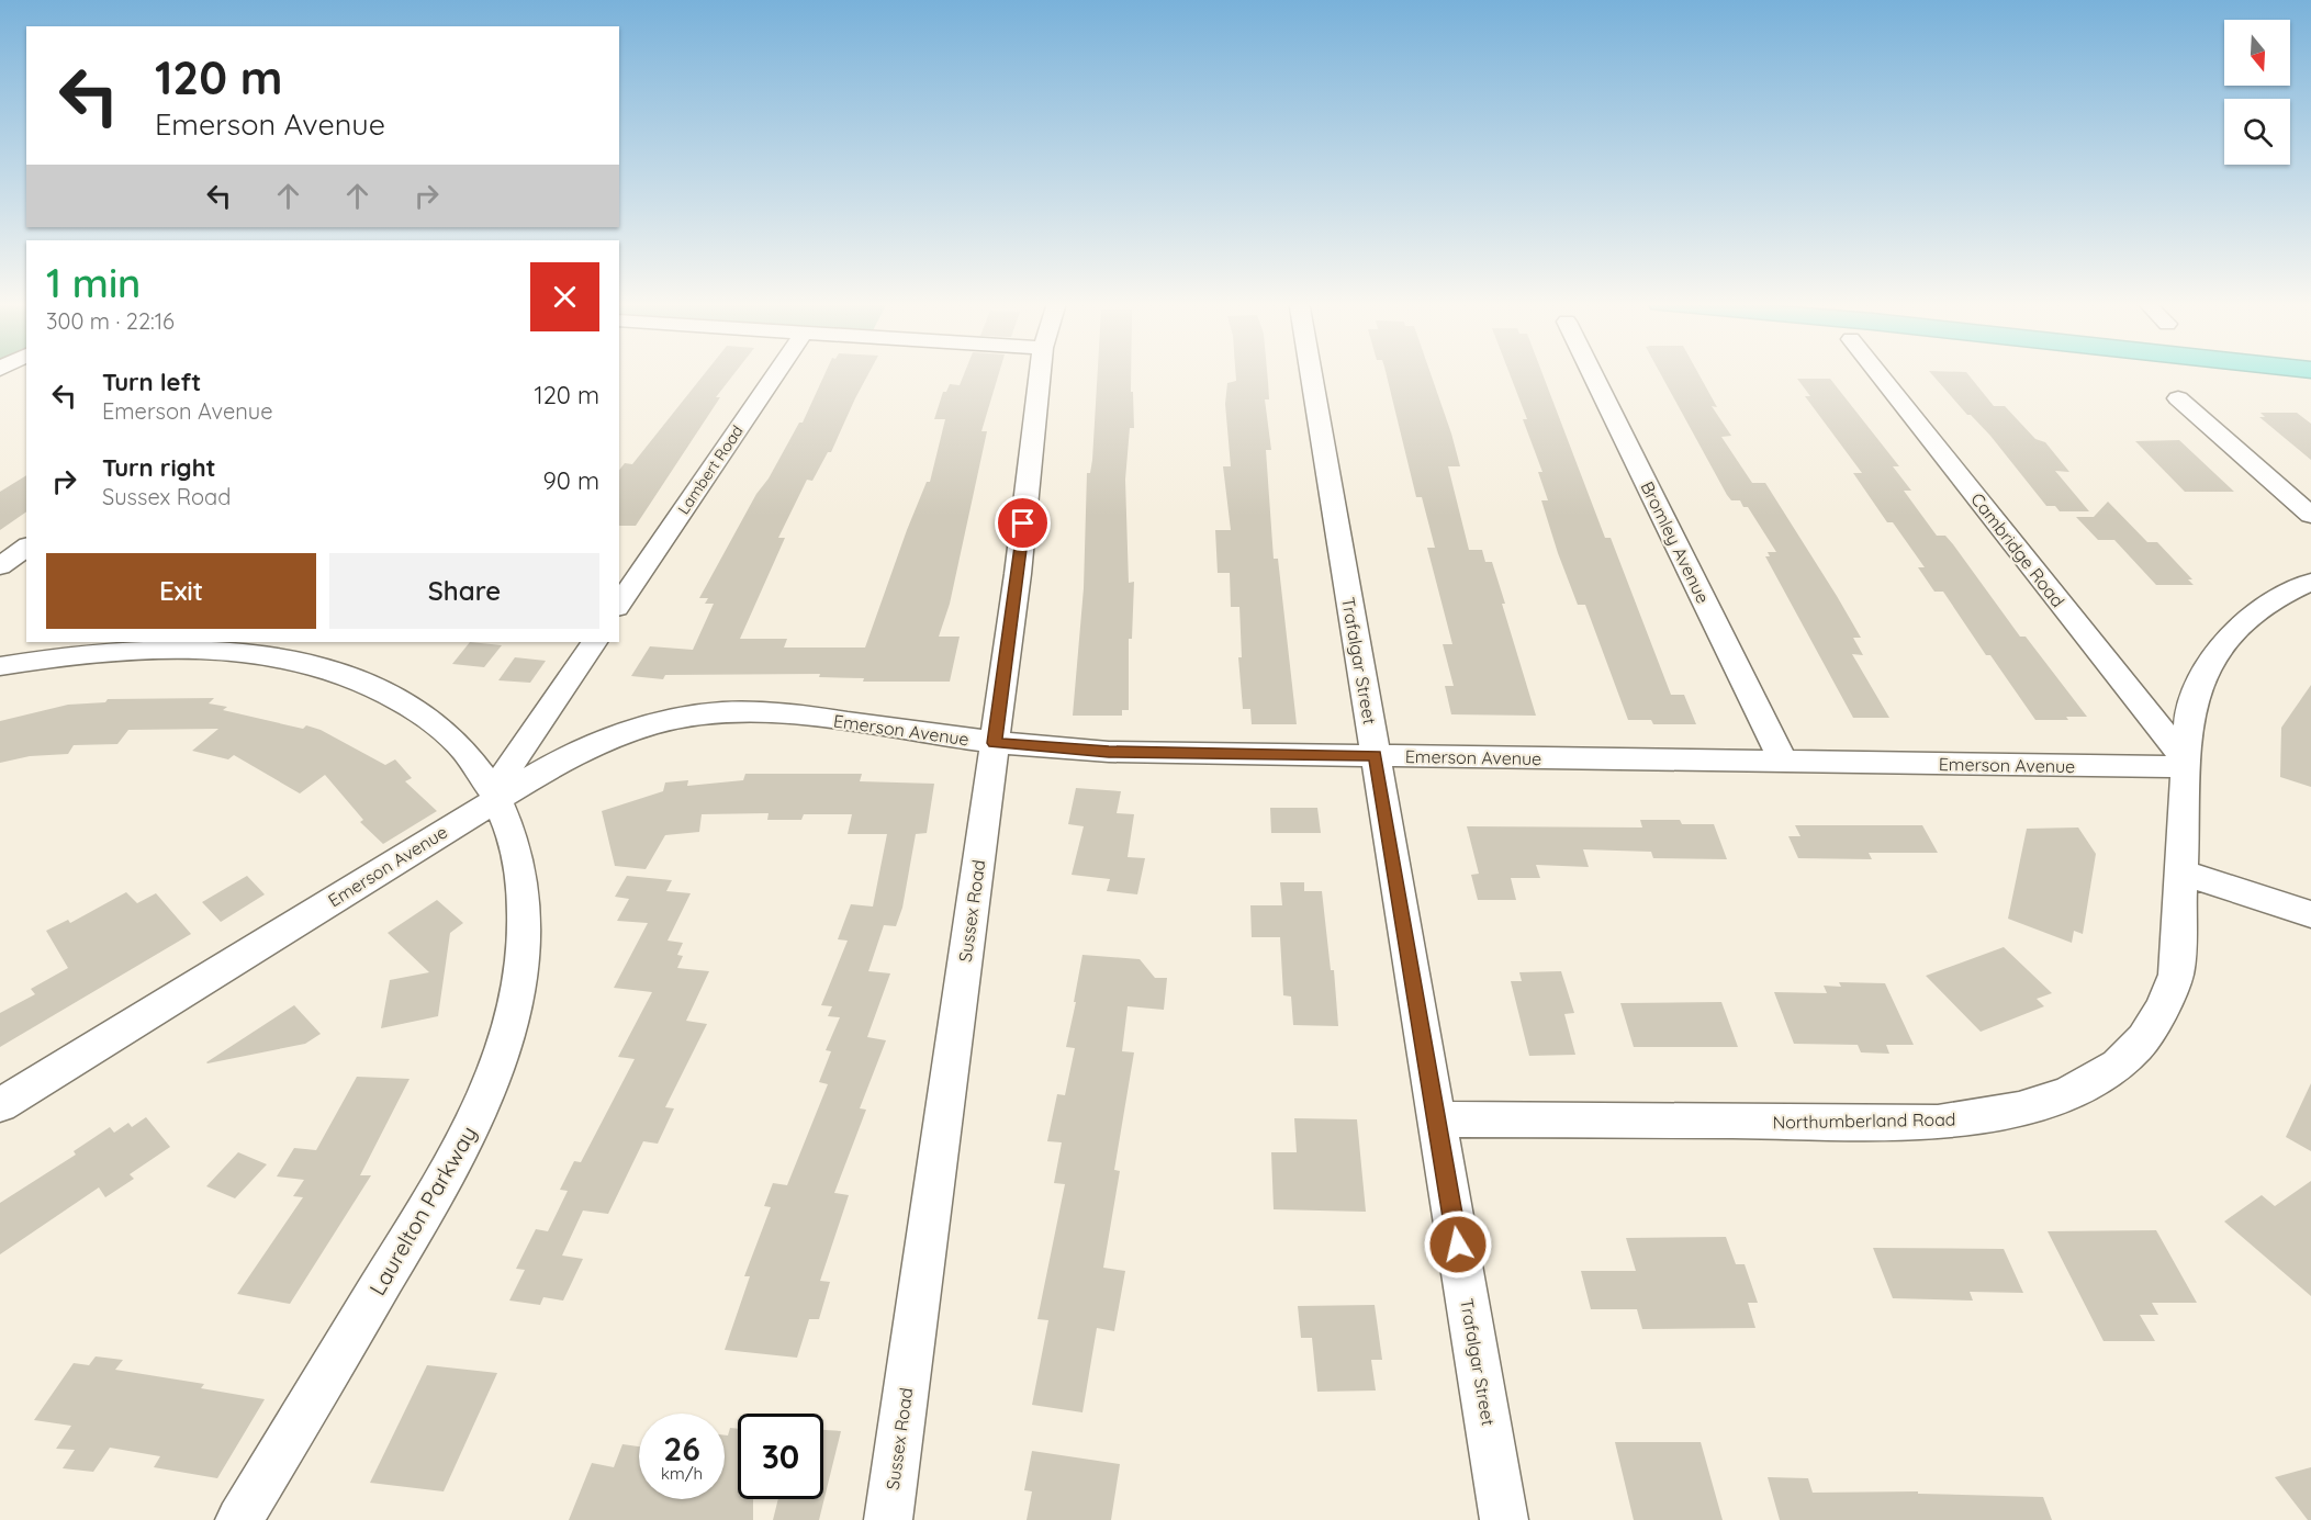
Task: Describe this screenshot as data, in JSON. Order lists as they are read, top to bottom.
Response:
{
  "streets": {
    "street": [
      "Lambert Road",
      "Bromley Avenue",
      "Cambridge Road",
      "Trafalgar Street",
      "Emerson Avenue",
      "Sussex Road",
      "Northumberland Road",
      "Laurelton Parkway"
    ]
  },
  "crossings": [
    ["Bromley Avenue", "Emerson Avenue"],
    ["Cambridge Road", "Emerson Avenue"],
    ["Cambridge Road", "Northumberland Road"],
    ["Trafalgar Street", "Emerson Avenue"],
    ["Trafalgar Street", "Northumberland Road"],
    ["Emerson Avenue", "Sussex Road"],
    ["Emerson Avenue", "Northumberland Road"],
    ["Emerson Avenue", "Laurelton Parkway"]
  ],
  "north": "bottom",
  "page": {
    "turn": ["120 m", "Emerson Avenue"],
    "heading": ["1 min", "300 m · 22:16"],
    "list": [
      {
        "name": "Turn left",
        "note": "Emerson Avenue",
        "value": "120 m"
      },
      {
        "name": "Turn right",
        "note": "Sussex Road",
        "value": "90 m"
      }
    ],
    "buttons": ["Exit", "Share"],
    "speed": "26 km/h",
    "limit": "30"
  }
}
